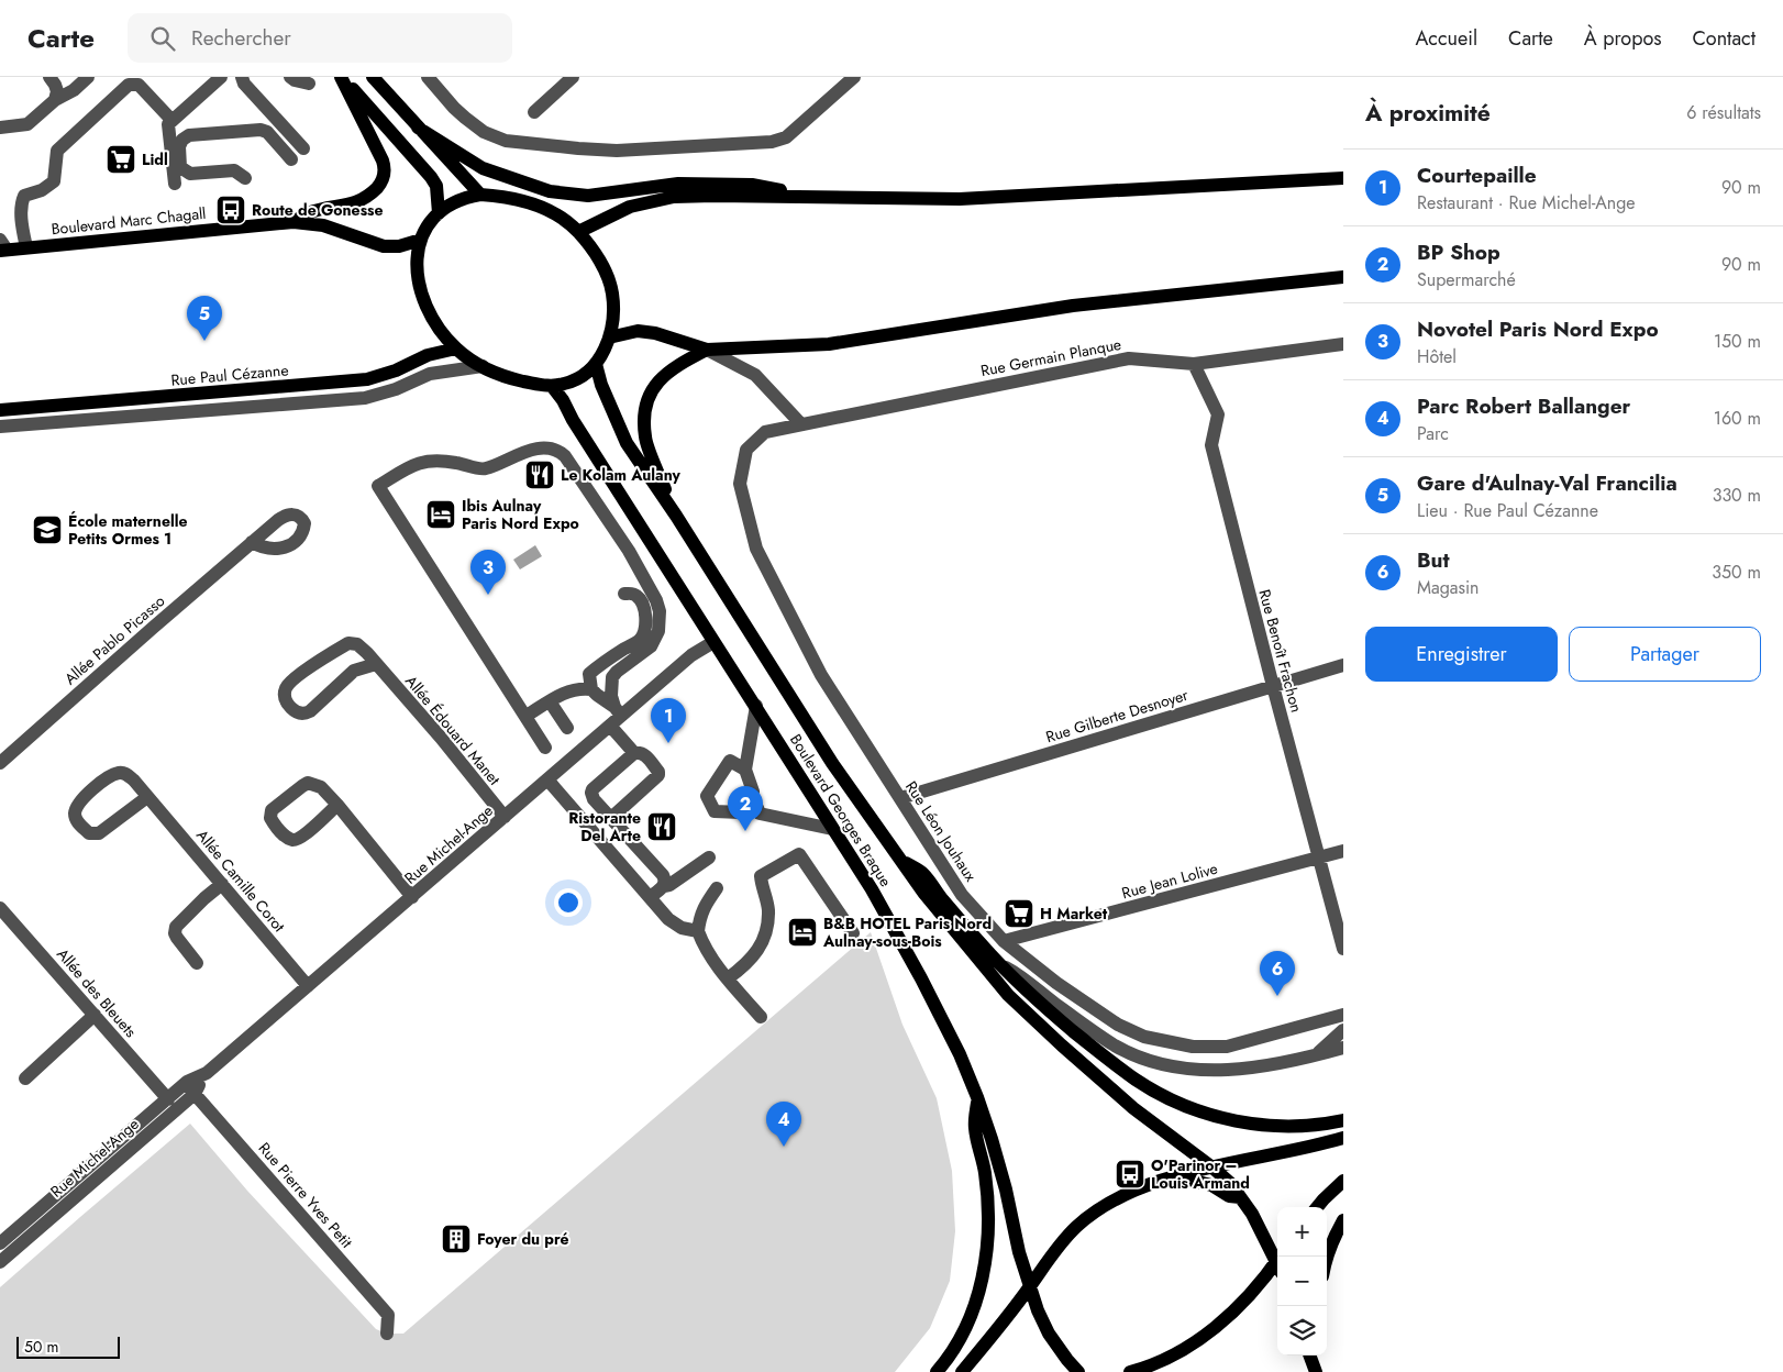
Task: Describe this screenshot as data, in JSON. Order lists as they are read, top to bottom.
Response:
{
  "streets": {
    "main road": ["Boulevard Marc Chagall", "Rue Paul Cézanne", "Boulevard Georges Braque"],
    "street": [
      "Rue Germain Planque",
      "Allée Pablo Picasso",
      "Rue Benoît Frachon",
      "Rue Gilberte Desnoyer",
      "Allée Édouard Manet",
      "Rue Léon Jouhaux",
      "Rue Michel-Ange",
      "Allée Camille Corot",
      "Rue Jean Lolive",
      "Allée des Bleuets",
      "Rue Pierre Yves Petit"
    ]
  },
  "crossings": [
    ["Boulevard Marc Chagall", "Rue Paul Cézanne"],
    ["Boulevard Marc Chagall", "Boulevard Georges Braque"],
    ["Rue Germain Planque", "Rue Benoît Frachon"],
    ["Rue Germain Planque", "Rue Léon Jouhaux"],
    ["Rue Paul Cézanne", "Boulevard Georges Braque"],
    ["Rue Benoît Frachon", "Rue Gilberte Desnoyer"],
    ["Rue Benoît Frachon", "Rue Jean Lolive"],
    ["Rue Gilberte Desnoyer", "Rue Léon Jouhaux"],
    ["Allée Édouard Manet", "Rue Michel-Ange"],
    ["Boulevard Georges Braque", "Rue Michel-Ange"],
    ["Rue Léon Jouhaux", "Rue Jean Lolive"],
    ["Rue Michel-Ange", "Allée Camille Corot"],
    ["Rue Michel-Ange", "Allée des Bleuets"],
    ["Rue Michel-Ange", "Rue Pierre Yves Petit"]
  ],
  "places": {
    "supermarket": ["Lidl", "H Market"],
    "bus stop": ["Route de Gonesse", "O'Parinor – Louis Armand"],
    "restaurant": ["Le Kolam Aulany", "Ristorante Del Arte"],
    "hotel": ["Ibis Aulnay Paris Nord Expo", "B&B HOTEL Paris Nord Aulnay-sous-Bois"],
    "school or university": ["École maternelle Petits Ormes 1"],
    "building": ["Foyer du pré"]
  },
  "scale_bar": "50 m",
  "page": {
    "header": "Carte",
    "search": "Rechercher",
    "nav": [
      "Accueil",
      "Carte",
      "À propos",
      "Contact"
    ],
    "heading": ["À proximité", "6 résultats"],
    "list": [
      {
        "mark": "1",
        "name": "Courtepaille",
        "note": "Restaurant · Rue Michel-Ange",
        "value": "90 m"
      },
      {
        "mark": "2",
        "name": "BP Shop",
        "note": "Supermarché",
        "value": "90 m"
      },
      {
        "mark": "3",
        "name": "Novotel Paris Nord Expo",
        "note": "Hôtel",
        "value": "150 m"
      },
      {
        "mark": "4",
        "name": "Parc Robert Ballanger",
        "note": "Parc",
        "value": "160 m"
      },
      {
        "mark": "5",
        "name": "Gare d'Aulnay-Val Francilia",
        "note": "Lieu · Rue Paul Cézanne",
        "value": "330 m"
      },
      {
        "mark": "6",
        "name": "But",
        "note": "Magasin",
        "value": "350 m"
      }
    ],
    "pins": [
      "5",
      "3",
      "1",
      "2",
      "6",
      "4"
    ],
    "buttons": ["Enregistrer", "Partager"],
    "map_buttons": ["+", "−"],
    "scale": "50 m"
  }
}
